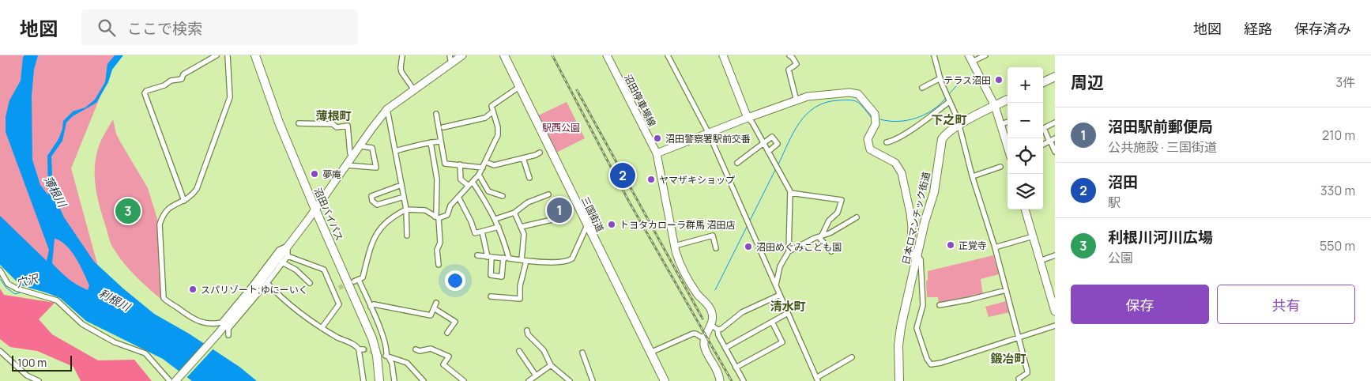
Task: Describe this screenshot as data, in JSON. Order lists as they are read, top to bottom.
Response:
{
  "streets": {
    "highway": ["沼田バイパス", "三国街道", "日本ロマンチック街道"],
    "street": ["沼田停車場線"]
  },
  "districts": [
    "薄根町",
    "下之町",
    "清水町",
    "鍛冶町"
  ],
  "water": ["薄根川", "穴沢", "利根川"],
  "parks": ["駅西公園"],
  "places": [
    "テラス沼田",
    "沼田警察署駅前交番",
    "夢庵",
    "ヤマザキショップ",
    "トヨタカローラ群馬 沼田店",
    "正覚寺",
    "沼田めぐみこども園",
    "スパリゾート;ゆにーいく"
  ],
  "scale_bar": "100 m",
  "page": {
    "header": "地図",
    "search": "ここで検索",
    "nav": ["地図", "経路", "保存済み"],
    "heading": ["周辺", "3件"],
    "map_buttons": ["+", "−"],
    "list": [
      {
        "mark": "1",
        "name": "沼田駅前郵便局",
        "note": "公共施設 · 三国街道",
        "value": "210 m"
      },
      {
        "mark": "2",
        "name": "沼田",
        "note": "駅",
        "value": "330 m"
      },
      {
        "mark": "3",
        "name": "利根川河川広場",
        "note": "公園",
        "value": "550 m"
      }
    ],
    "pins": ["2", "1", "3"],
    "buttons": ["保存", "共有"],
    "scale": "100 m"
  }
}
